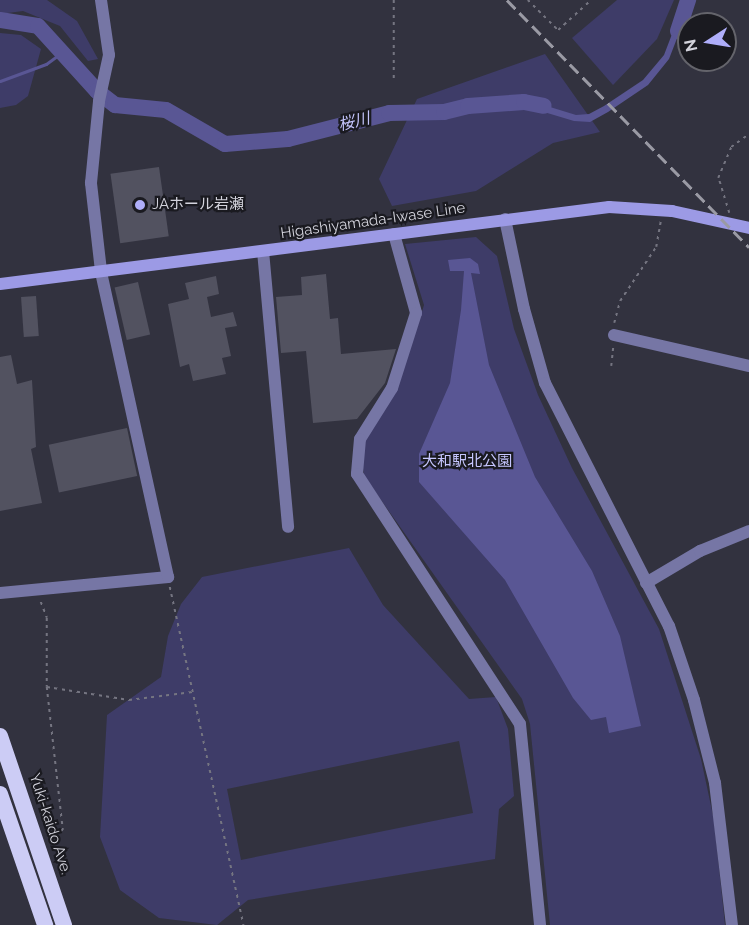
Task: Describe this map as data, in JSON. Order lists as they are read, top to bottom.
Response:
{
  "streets": {
    "highway": ["Yuki-kaido Ave."],
    "main road": ["Higashiyamada-Iwase Line"]
  },
  "water": ["桜川"],
  "parks": ["大和駅北公園"],
  "places": ["JAホール岩瀬"],
  "north": "left"
}
